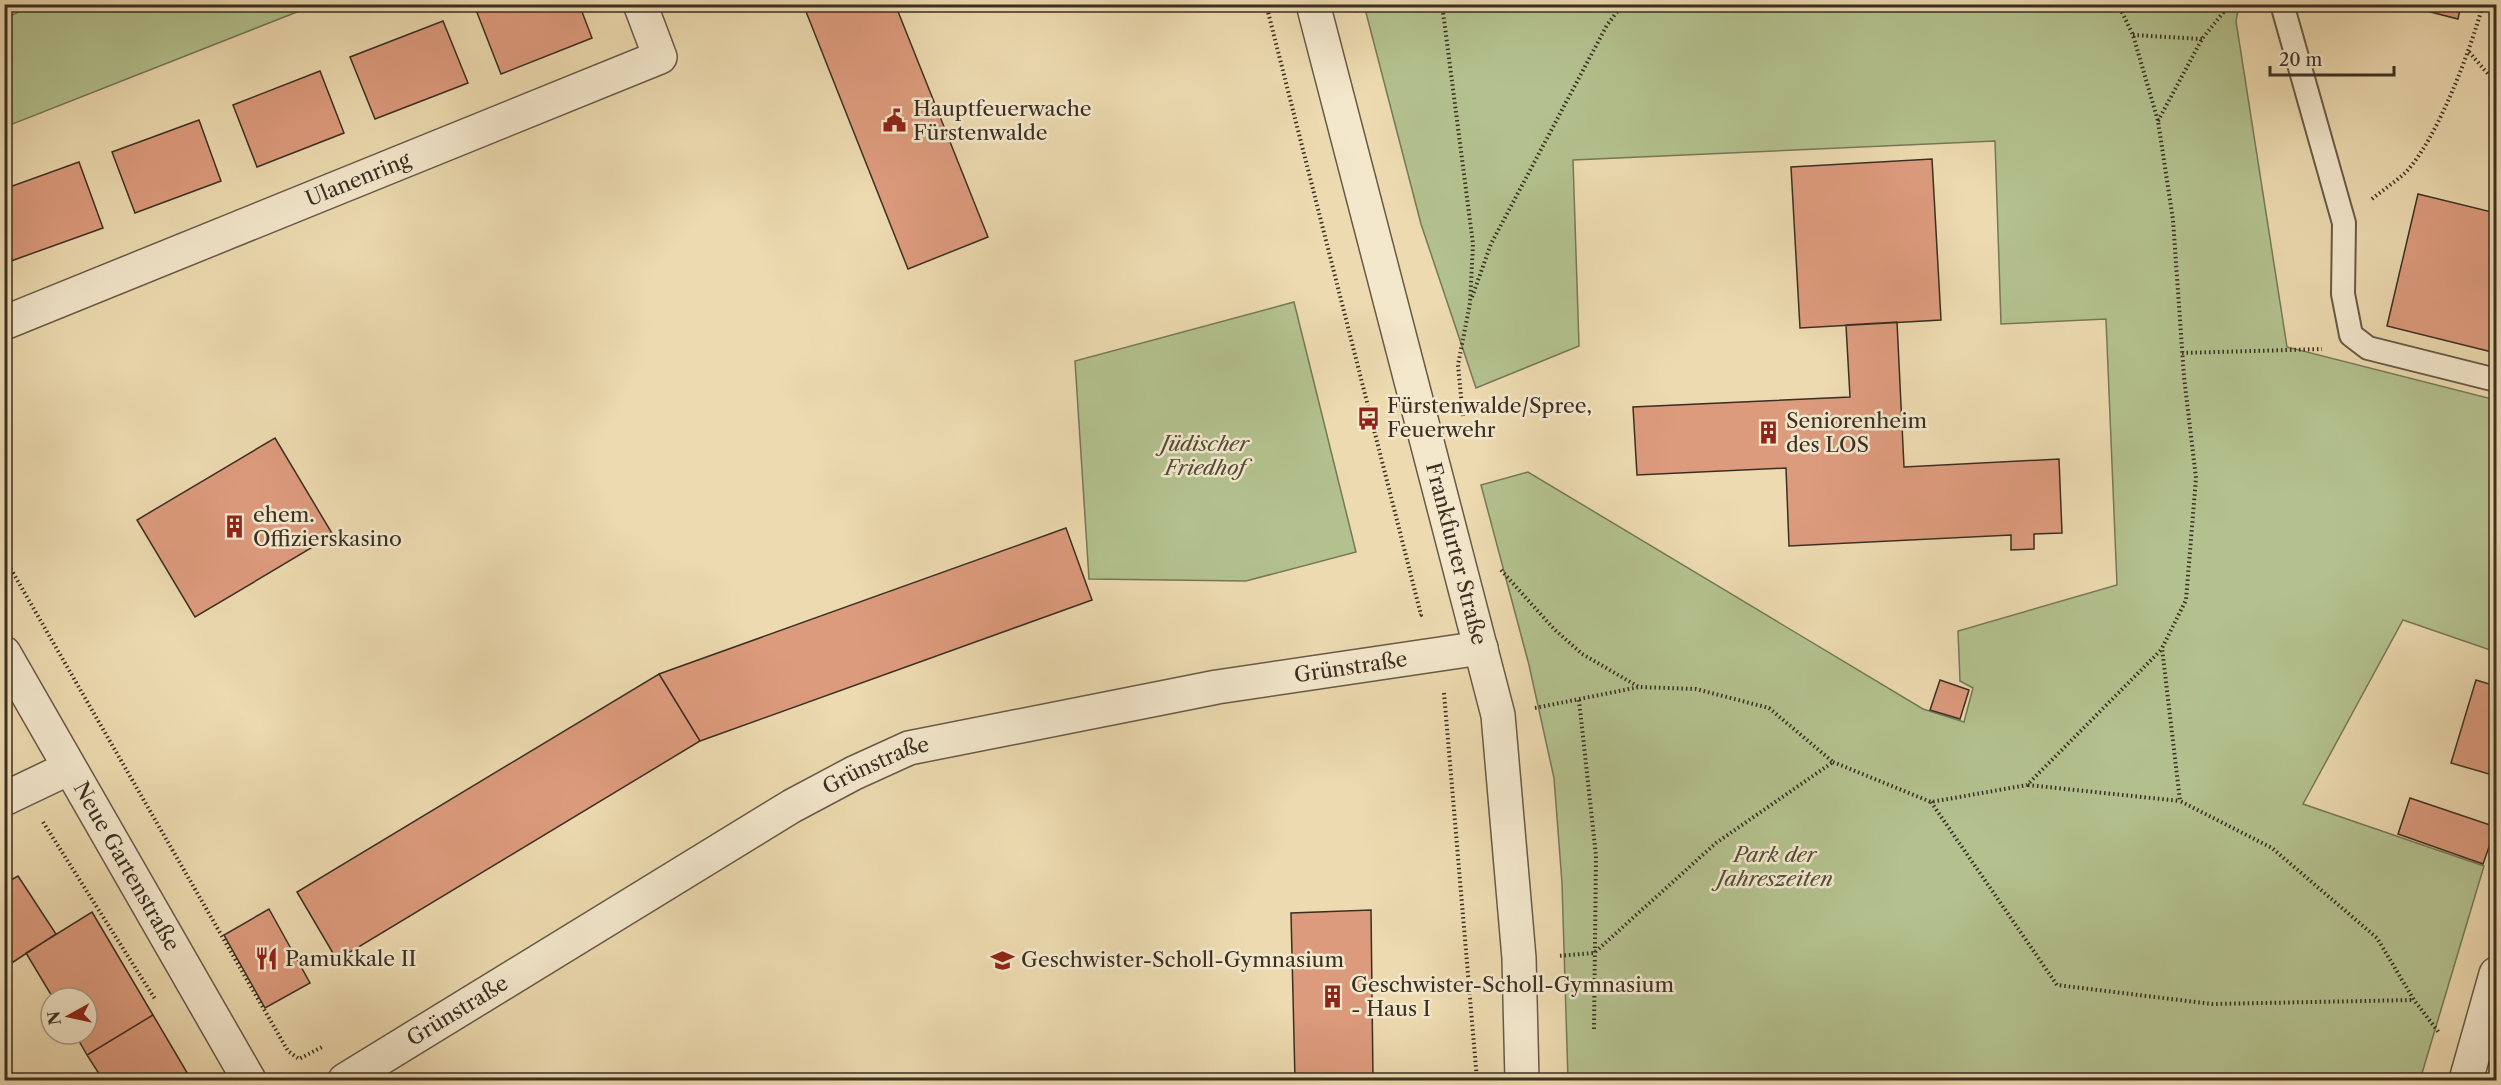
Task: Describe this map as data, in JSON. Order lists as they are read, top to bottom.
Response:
{
  "streets": {
    "street": [
      "Ulanenring",
      "Frankfurter Straße",
      "Grünstraße",
      "Neue Gartenstraße"
    ]
  },
  "crossings": [
    ["Frankfurter Straße", "Grünstraße"]
  ],
  "parks": ["Jüdischer Friedhof", "Park der Jahreszeiten"],
  "places": {
    "public building": ["Hauptfeuerwache Fürstenwalde"],
    "bus stop": ["Fürstenwalde/Spree, Feuerwehr"],
    "building": ["Seniorenheim des LOS", "ehem. Offizierskasino", "Geschwister-Scholl-Gymnasium - Haus I"],
    "restaurant": ["Pamukkale II"],
    "school or university": ["Geschwister-Scholl-Gymnasium"]
  },
  "scale_bar": "20 m",
  "north": "left"
}
